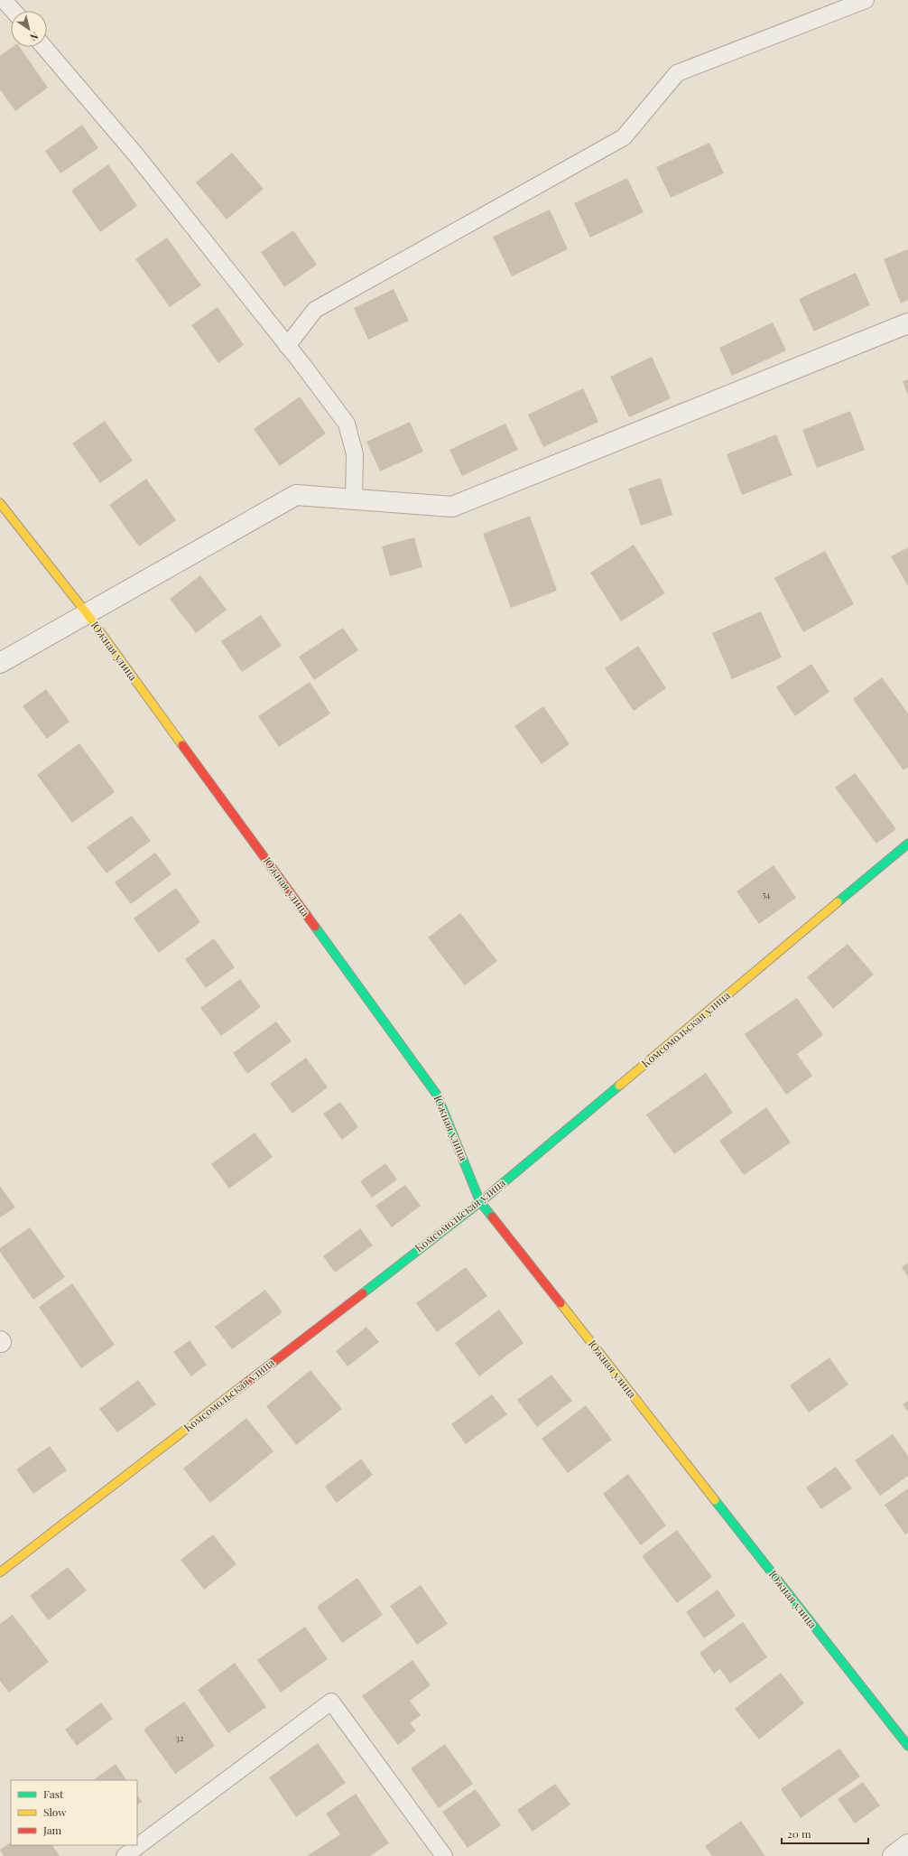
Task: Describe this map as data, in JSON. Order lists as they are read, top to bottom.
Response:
{
  "streets": {
    "street": ["Южная улица", "Комсомольская улица"]
  },
  "crossings": [
    ["Южная улица", "Комсомольская улица"]
  ],
  "house_numbers": ["54", "32"],
  "legend": ["Fast", "Slow", "Jam"],
  "scale_bar": "20 m",
  "north": "bottom right"
}
